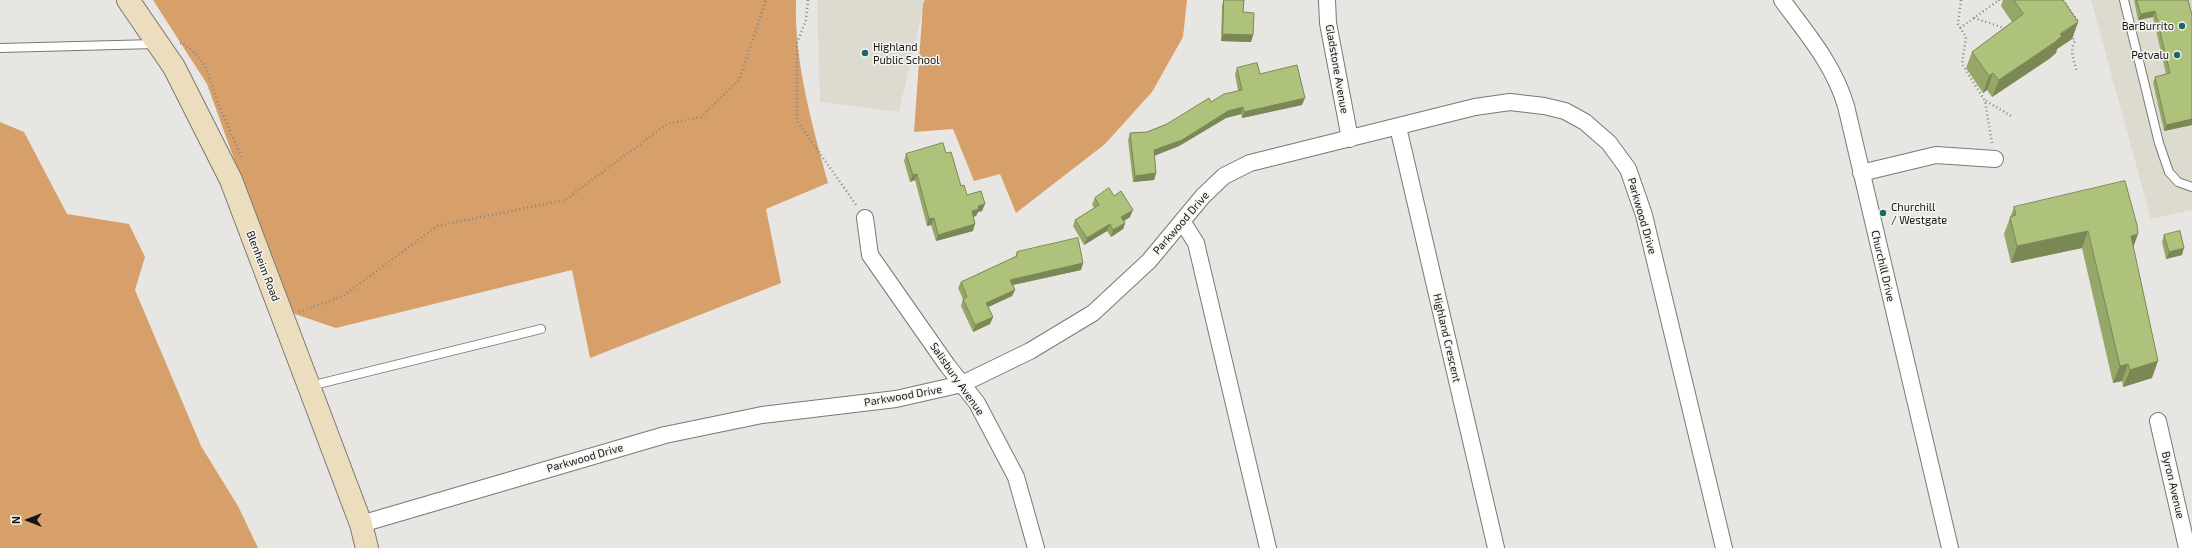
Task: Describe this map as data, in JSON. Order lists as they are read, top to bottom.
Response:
{
  "streets": {
    "main road": ["Blenheim Road"],
    "street": [
      "Gladstone Avenue",
      "Parkwood Drive",
      "Churchill Drive",
      "Highland Crescent",
      "Salisbury Avenue",
      "Byron Avenue"
    ]
  },
  "crossings": [
    ["Gladstone Avenue", "Parkwood Drive"],
    ["Parkwood Drive", "Blenheim Road"],
    ["Parkwood Drive", "Highland Crescent"],
    ["Parkwood Drive", "Salisbury Avenue"]
  ],
  "places": [
    "BarBurrito",
    "Highland Public School",
    "Petvalu",
    "Churchill / Westgate"
  ],
  "north": "left"
}
